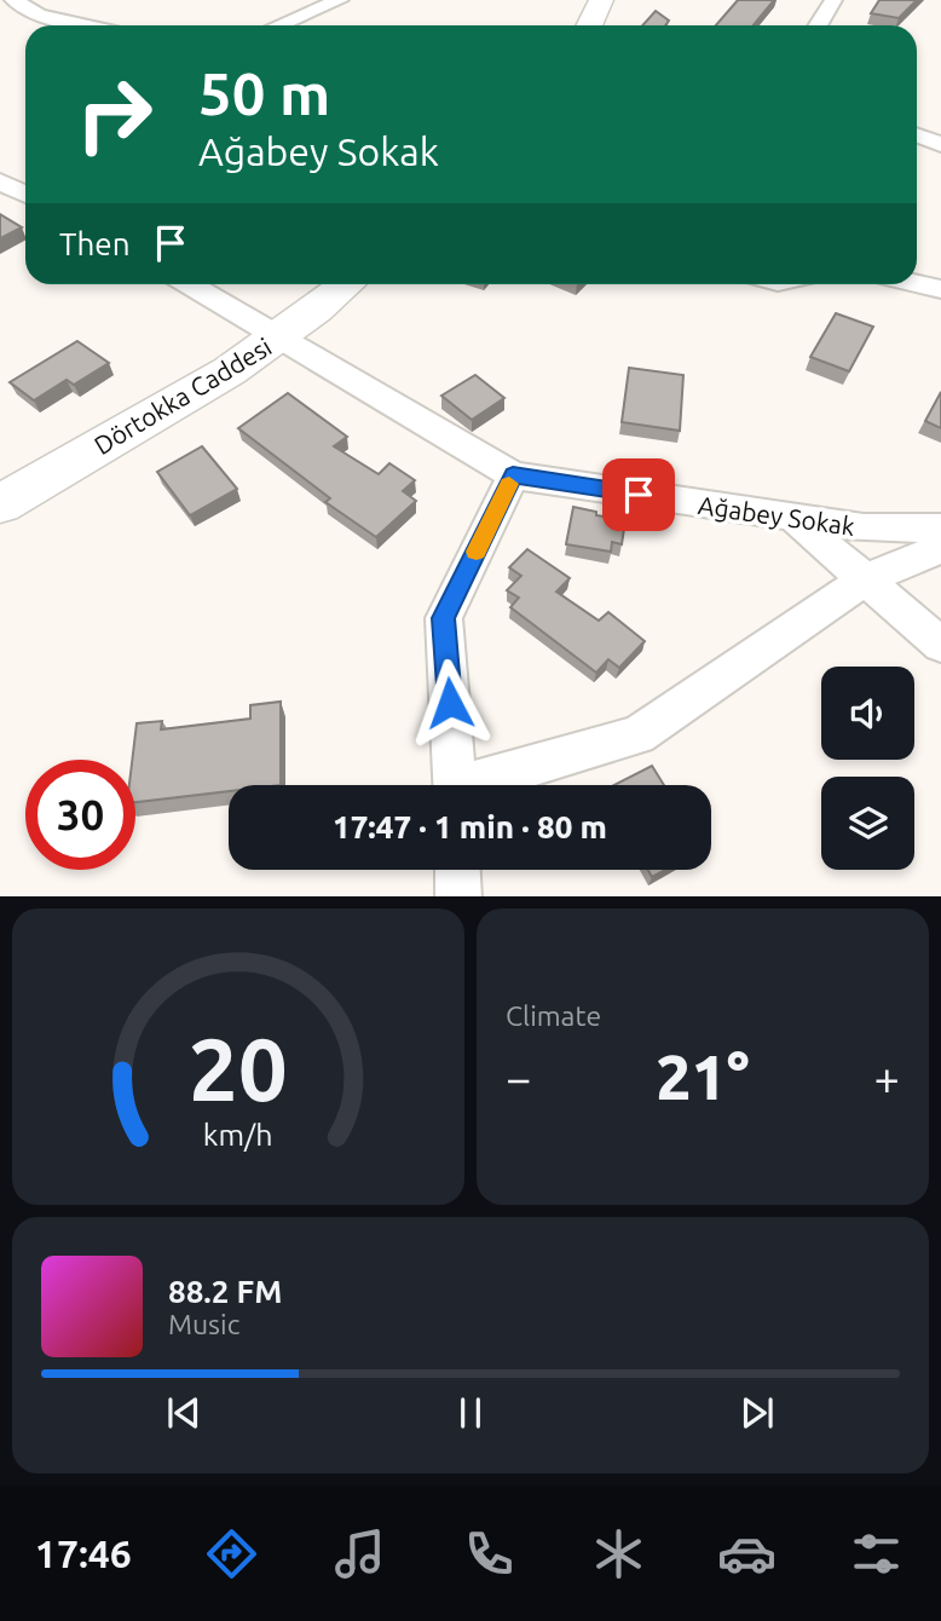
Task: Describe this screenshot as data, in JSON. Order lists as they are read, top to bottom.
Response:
{
  "streets": {
    "street": ["Dörtokka Caddesi", "Ağabey Sokak"]
  },
  "page": {
    "turn": ["50 m", "Ağabey Sokak"],
    "then": "Then",
    "limit": "30",
    "trip": "17:47 · 1 min · 80 m",
    "tile": "Climate",
    "heat": ["−", "21°", "+"],
    "song": ["88.2 FM", "Music"],
    "tabs": "17:46",
    "gauge": ["20", "km/h"]
  }
}
